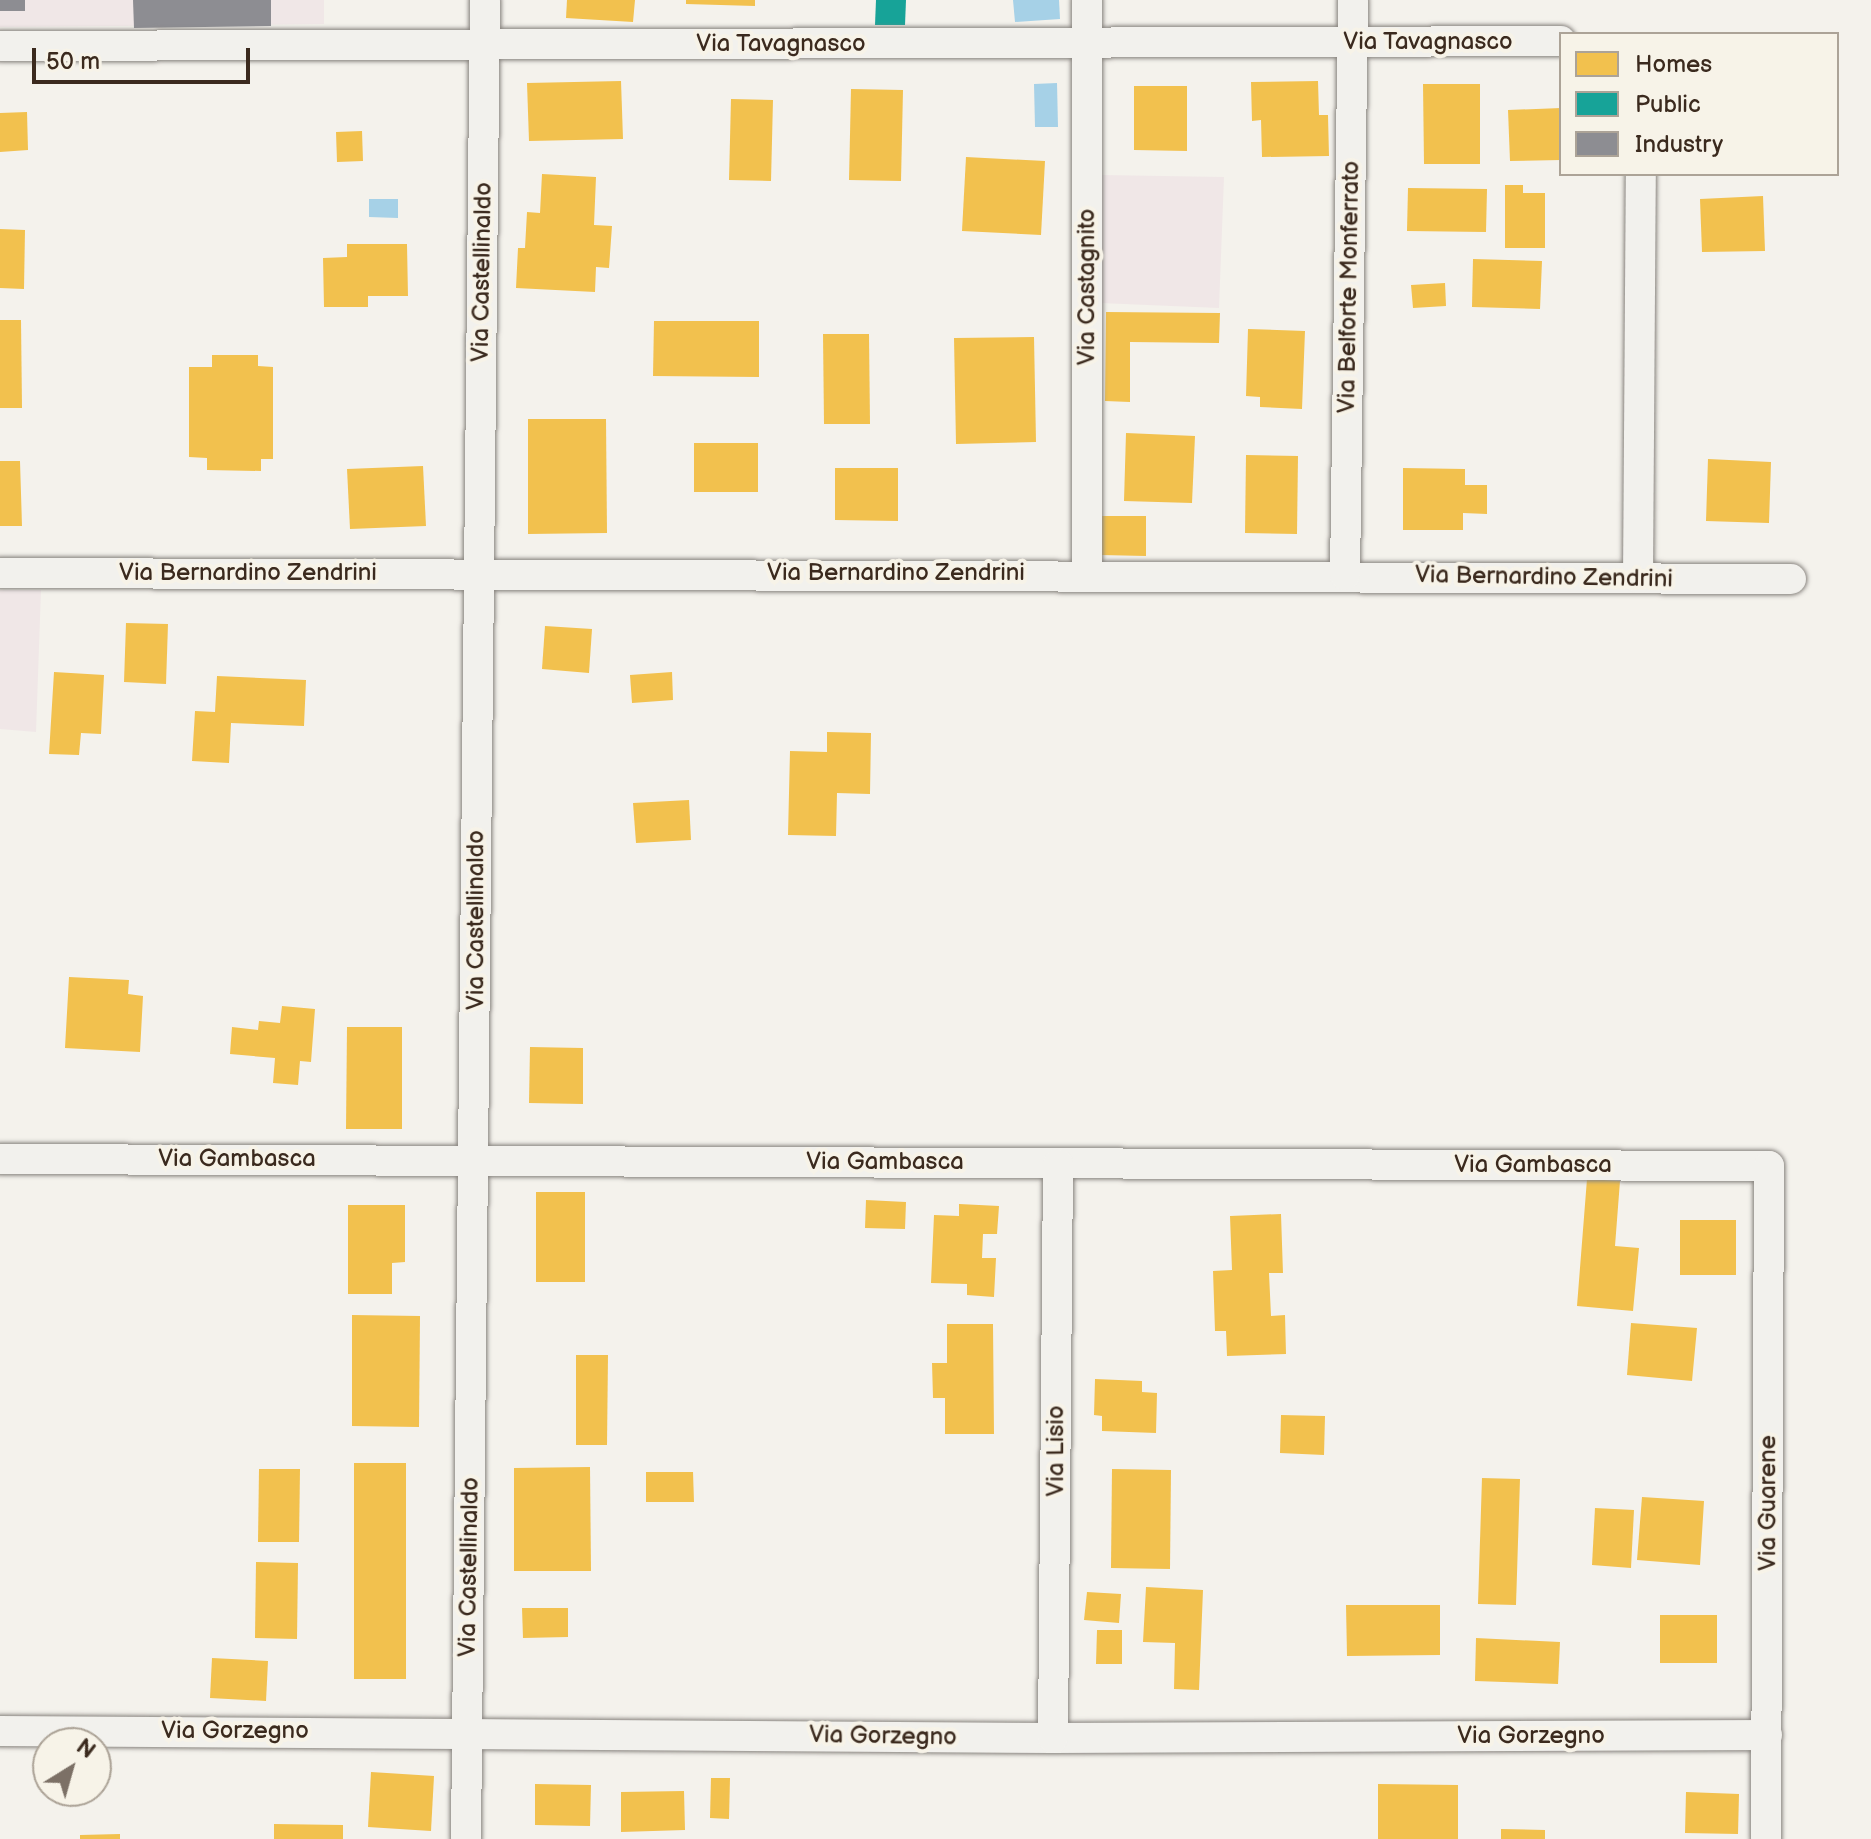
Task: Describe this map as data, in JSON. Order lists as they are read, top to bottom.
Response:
{
  "streets": {
    "street": [
      "Via Tavagnasco",
      "Via Castellinaldo",
      "Via Castagnito",
      "Via Belforte Monferrato",
      "Via Bernardino Zendrini",
      "Via Gambasca",
      "Via Lisio",
      "Via Guarene",
      "Via Gorzegno"
    ]
  },
  "crossings": [
    ["Via Tavagnasco", "Via Castellinaldo"],
    ["Via Tavagnasco", "Via Castagnito"],
    ["Via Tavagnasco", "Via Belforte Monferrato"],
    ["Via Castellinaldo", "Via Bernardino Zendrini"],
    ["Via Castellinaldo", "Via Gambasca"],
    ["Via Castellinaldo", "Via Gorzegno"],
    ["Via Castagnito", "Via Bernardino Zendrini"],
    ["Via Belforte Monferrato", "Via Bernardino Zendrini"],
    ["Via Gambasca", "Via Lisio"],
    ["Via Gambasca", "Via Guarene"],
    ["Via Lisio", "Via Gorzegno"],
    ["Via Guarene", "Via Gorzegno"]
  ],
  "legend": ["Homes", "Public", "Industry"],
  "scale_bar": "50 m",
  "north": "top right"
}
